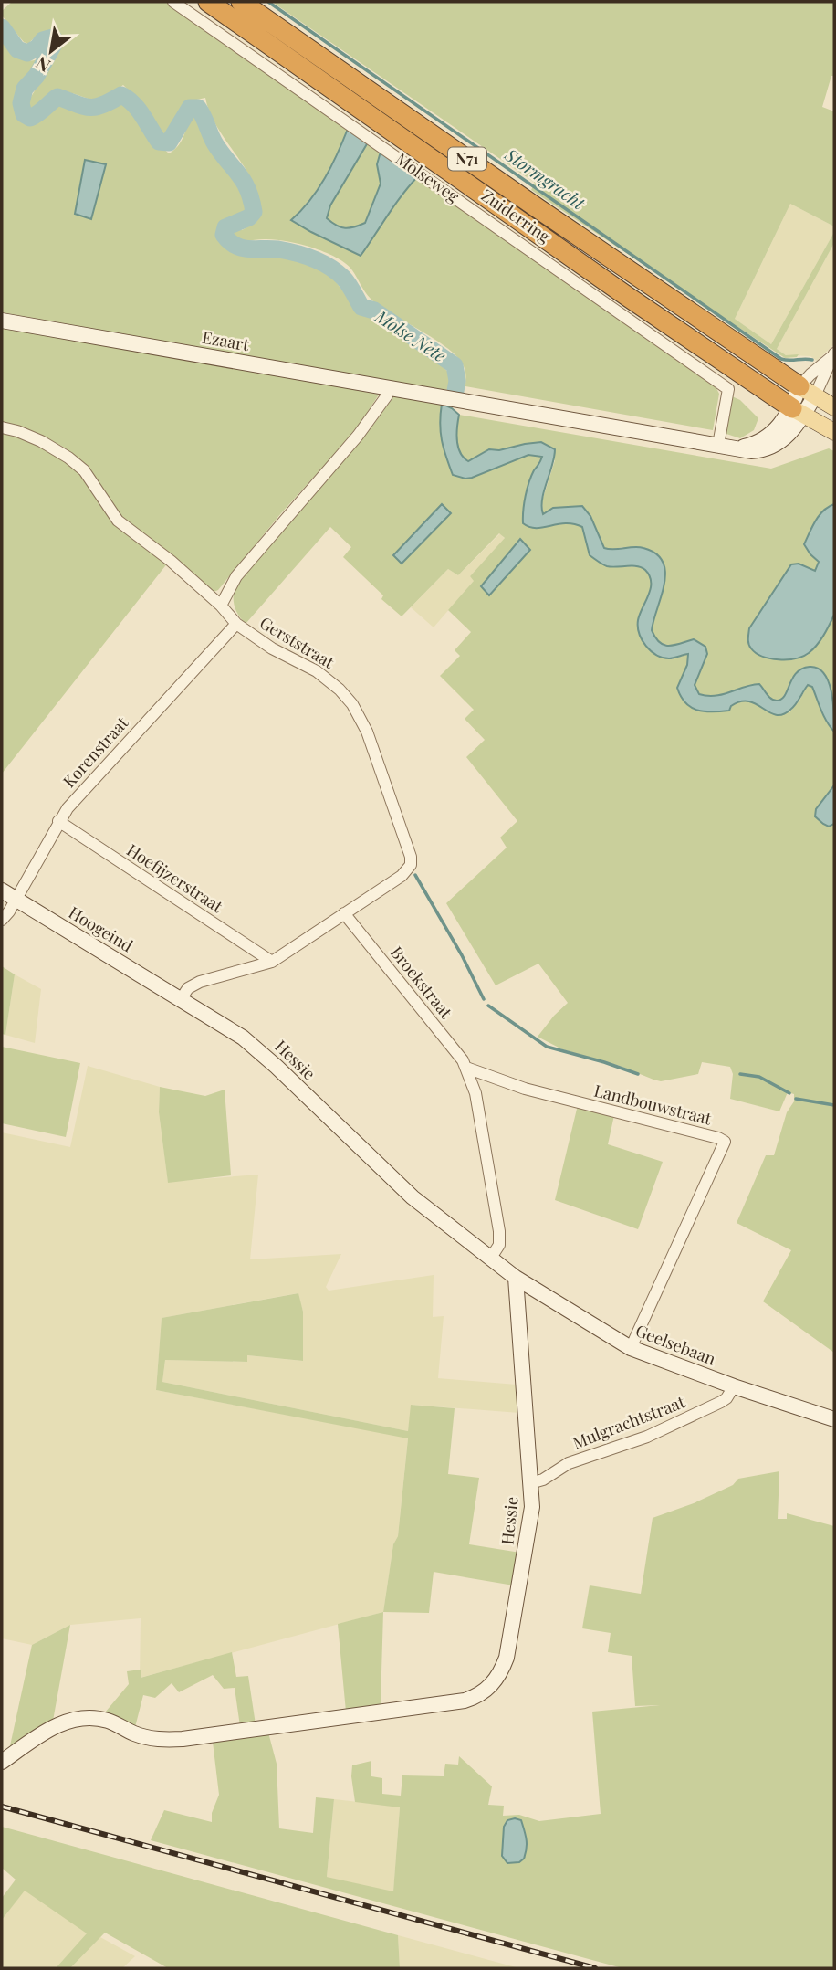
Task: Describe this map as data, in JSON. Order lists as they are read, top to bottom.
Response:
{
  "streets": {
    "highway": ["N71", "Zuiderring"],
    "street": [
      "Molseweg",
      "Ezaart",
      "Gerststraat",
      "Korenstraat",
      "Hoefijzerstraat",
      "Hoogeind",
      "Broekstraat",
      "Hessie",
      "Landbouwstraat",
      "Geelsebaan",
      "Mulgrachtstraat"
    ]
  },
  "crossings": [
    ["N71", "Zuiderring"],
    ["Molseweg", "Ezaart"],
    ["Gerststraat", "Korenstraat"],
    ["Gerststraat", "Broekstraat"],
    ["Korenstraat", "Hoefijzerstraat"],
    ["Korenstraat", "Hoogeind"],
    ["Hoogeind", "Hessie"],
    ["Broekstraat", "Hessie"],
    ["Broekstraat", "Landbouwstraat"],
    ["Hessie", "Geelsebaan"],
    ["Hessie", "Mulgrachtstraat"],
    ["Landbouwstraat", "Geelsebaan"],
    ["Geelsebaan", "Mulgrachtstraat"]
  ],
  "water": ["Stormgracht", "Molse Nete"],
  "north": "bottom left"
}
